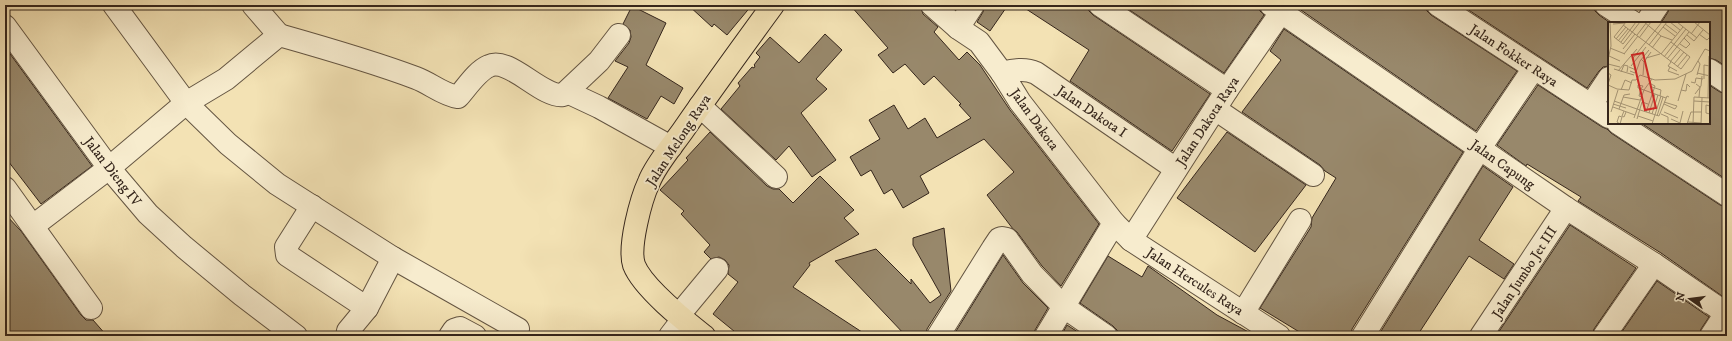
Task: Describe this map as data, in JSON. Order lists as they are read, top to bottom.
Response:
{
  "streets": {
    "main road": ["Jalan Melong Raya"],
    "street": [
      "Jalan Fokker Raya",
      "Jalan Dakota I",
      "Jalan Dakota",
      "Jalan Dakota Raya",
      "Jalan Capung",
      "Jalan Dieng IV",
      "Jalan Jumbo Jet III",
      "Jalan Hercules Raya"
    ]
  },
  "crossings": [
    ["Jalan Dakota I", "Jalan Dakota"],
    ["Jalan Dakota I", "Jalan Dakota Raya"],
    ["Jalan Dakota", "Jalan Dakota Raya"],
    ["Jalan Dakota", "Jalan Hercules Raya"],
    ["Jalan Dakota Raya", "Jalan Capung"],
    ["Jalan Dakota Raya", "Jalan Hercules Raya"],
    ["Jalan Capung", "Jalan Jumbo Jet III"]
  ],
  "north": "left"
}
